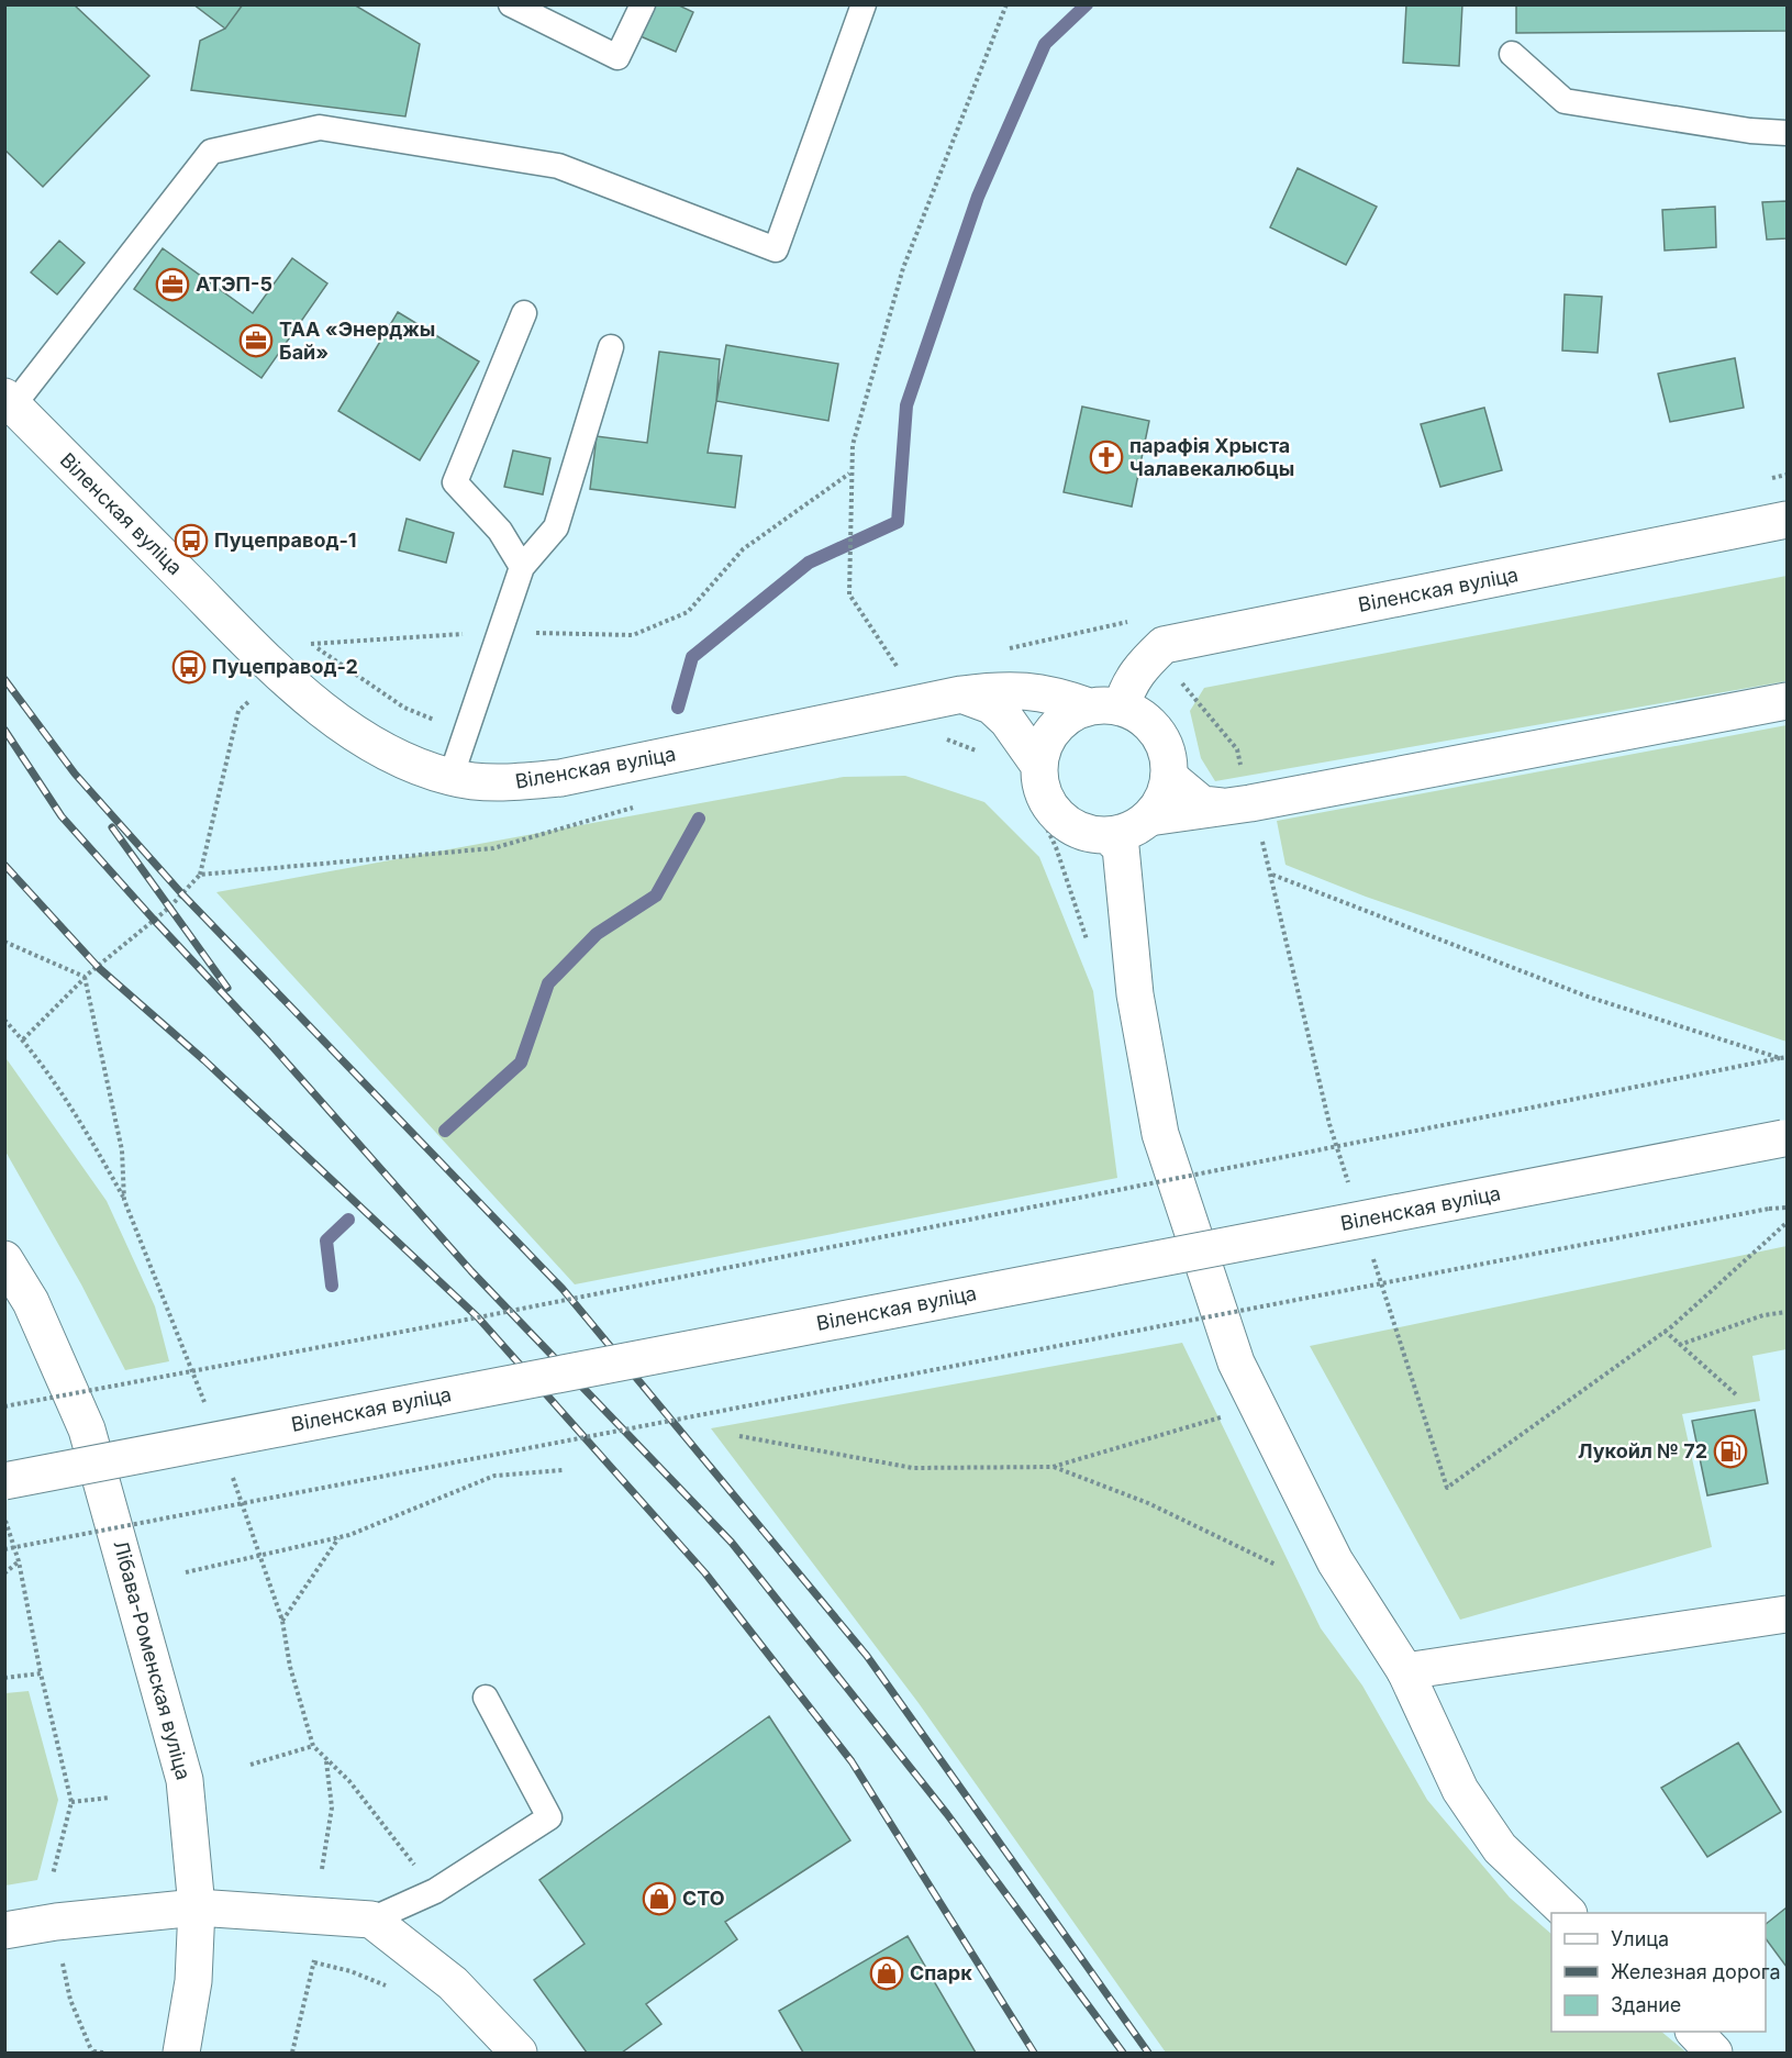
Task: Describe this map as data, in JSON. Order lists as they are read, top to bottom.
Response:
{
  "streets": {
    "main road": ["Віленская вуліца", "Лібава-Роменская вуліца"]
  },
  "places": {
    "office": ["АТЭП-5", "ТАА «Энерджы Бай»"],
    "church": ["парафія Хрыста Чалавекалюбцы"],
    "bus stop": ["Пуцеправод-1", "Пуцеправод-2"],
    "fuel station": ["Лукойл № 72"],
    "shop": ["СТО", "Спарк"]
  },
  "legend": ["Улица", "Железная дорога", "Здание"]
}
